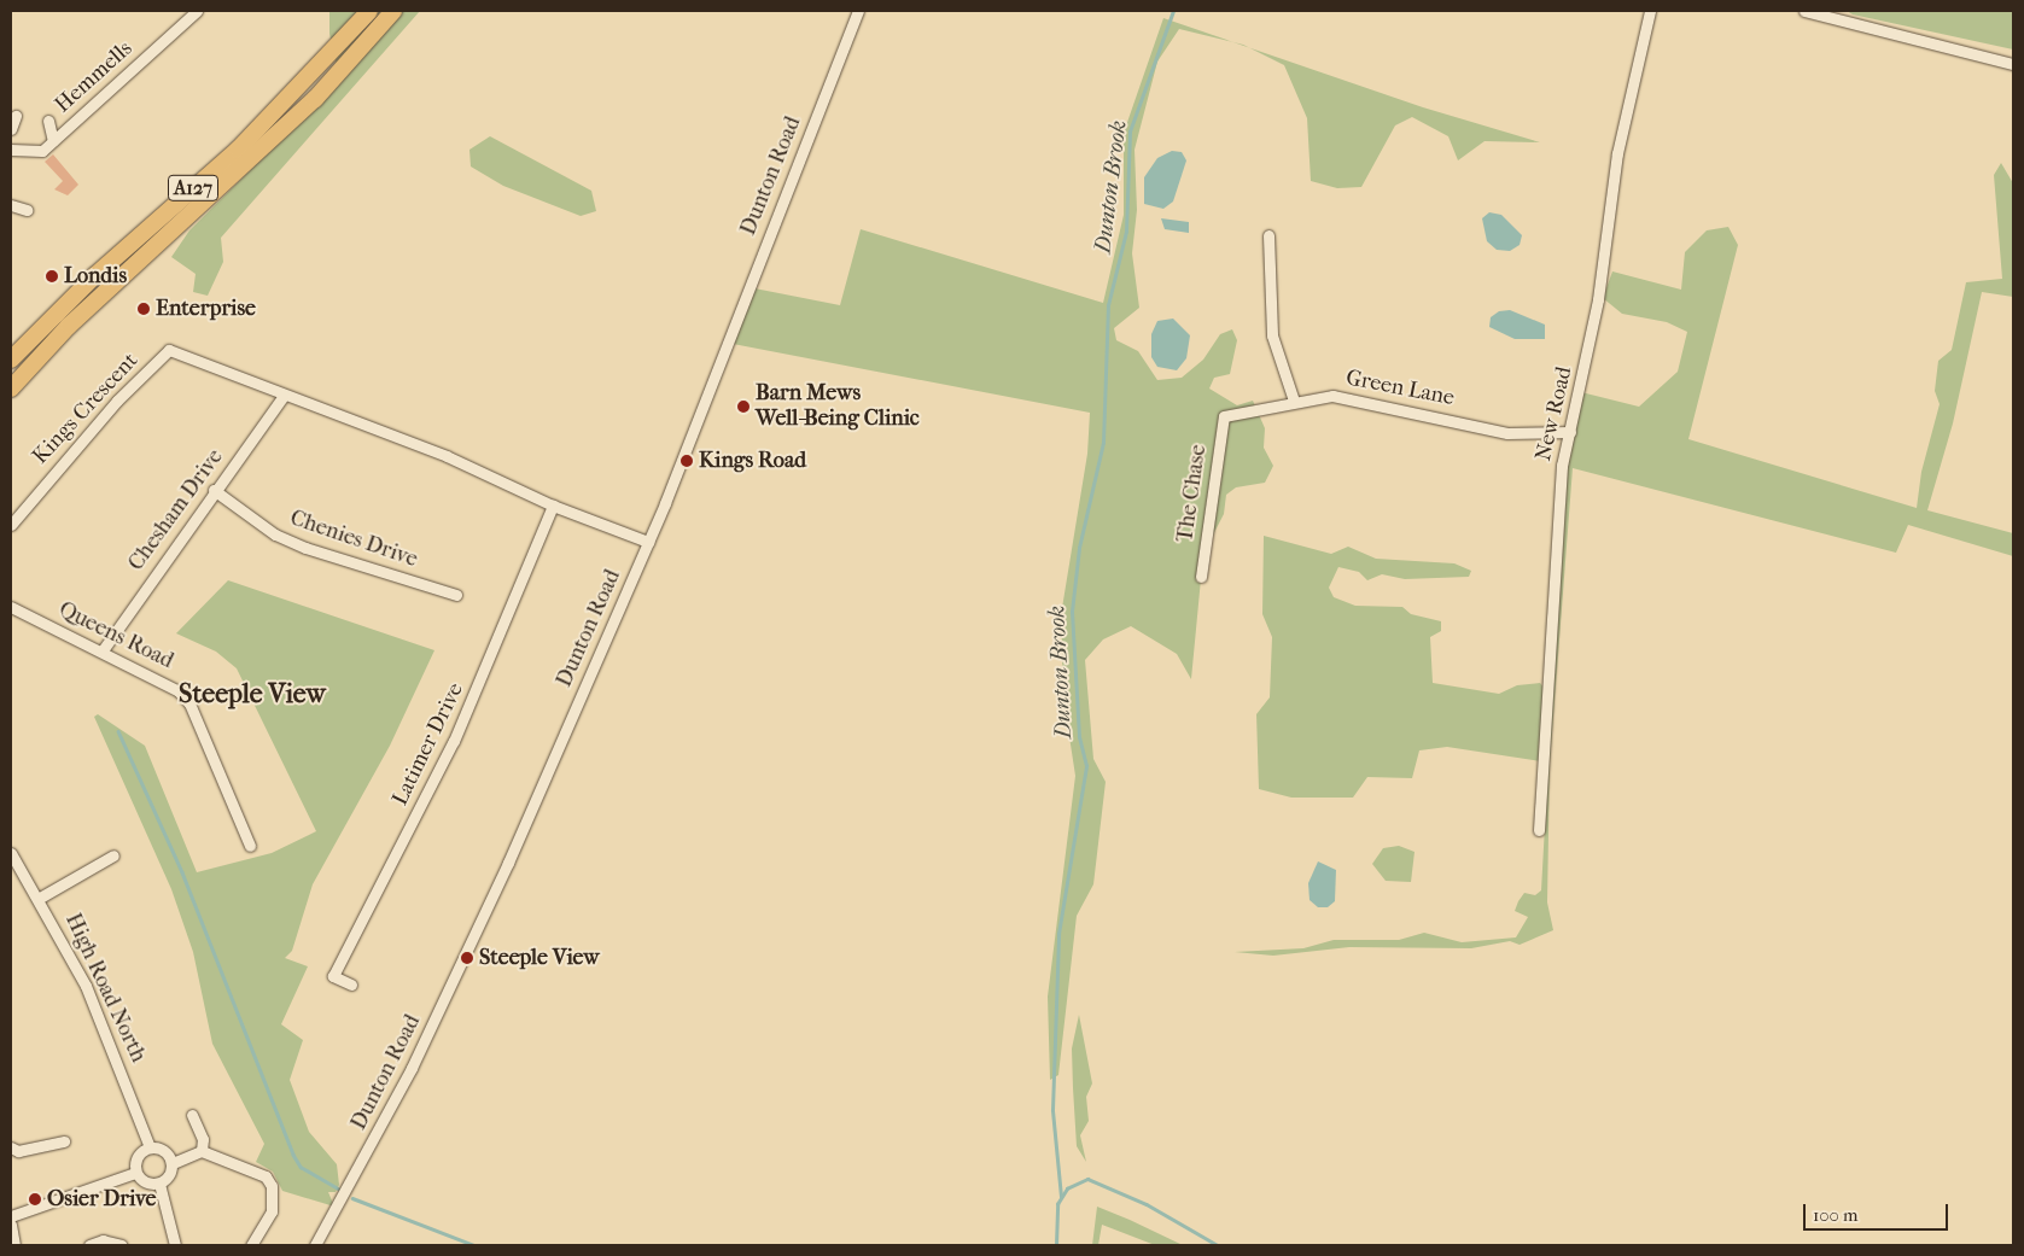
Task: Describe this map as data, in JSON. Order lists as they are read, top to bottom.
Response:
{
  "streets": {
    "highway": ["A127"],
    "street": [
      "Hemmells",
      "Dunton Road",
      "Green Lane",
      "Kings Crescent",
      "New Road",
      "The Chase",
      "Chesham Drive",
      "Chenies Drive",
      "Queens Road",
      "Latimer Drive",
      "High Road North"
    ]
  },
  "crossings": [
    ["Green Lane", "New Road"],
    ["Green Lane", "The Chase"],
    ["Kings Crescent", "Chesham Drive"],
    ["Chesham Drive", "Chenies Drive"],
    ["Chesham Drive", "Queens Road"]
  ],
  "districts": ["Steeple View"],
  "water": ["Dunton Brook"],
  "places": [
    "Londis",
    "Enterprise",
    "Barn Mews Well-Being Clinic",
    "Kings Road",
    "Steeple View",
    "Osier Drive"
  ],
  "scale_bar": "100 m"
}
